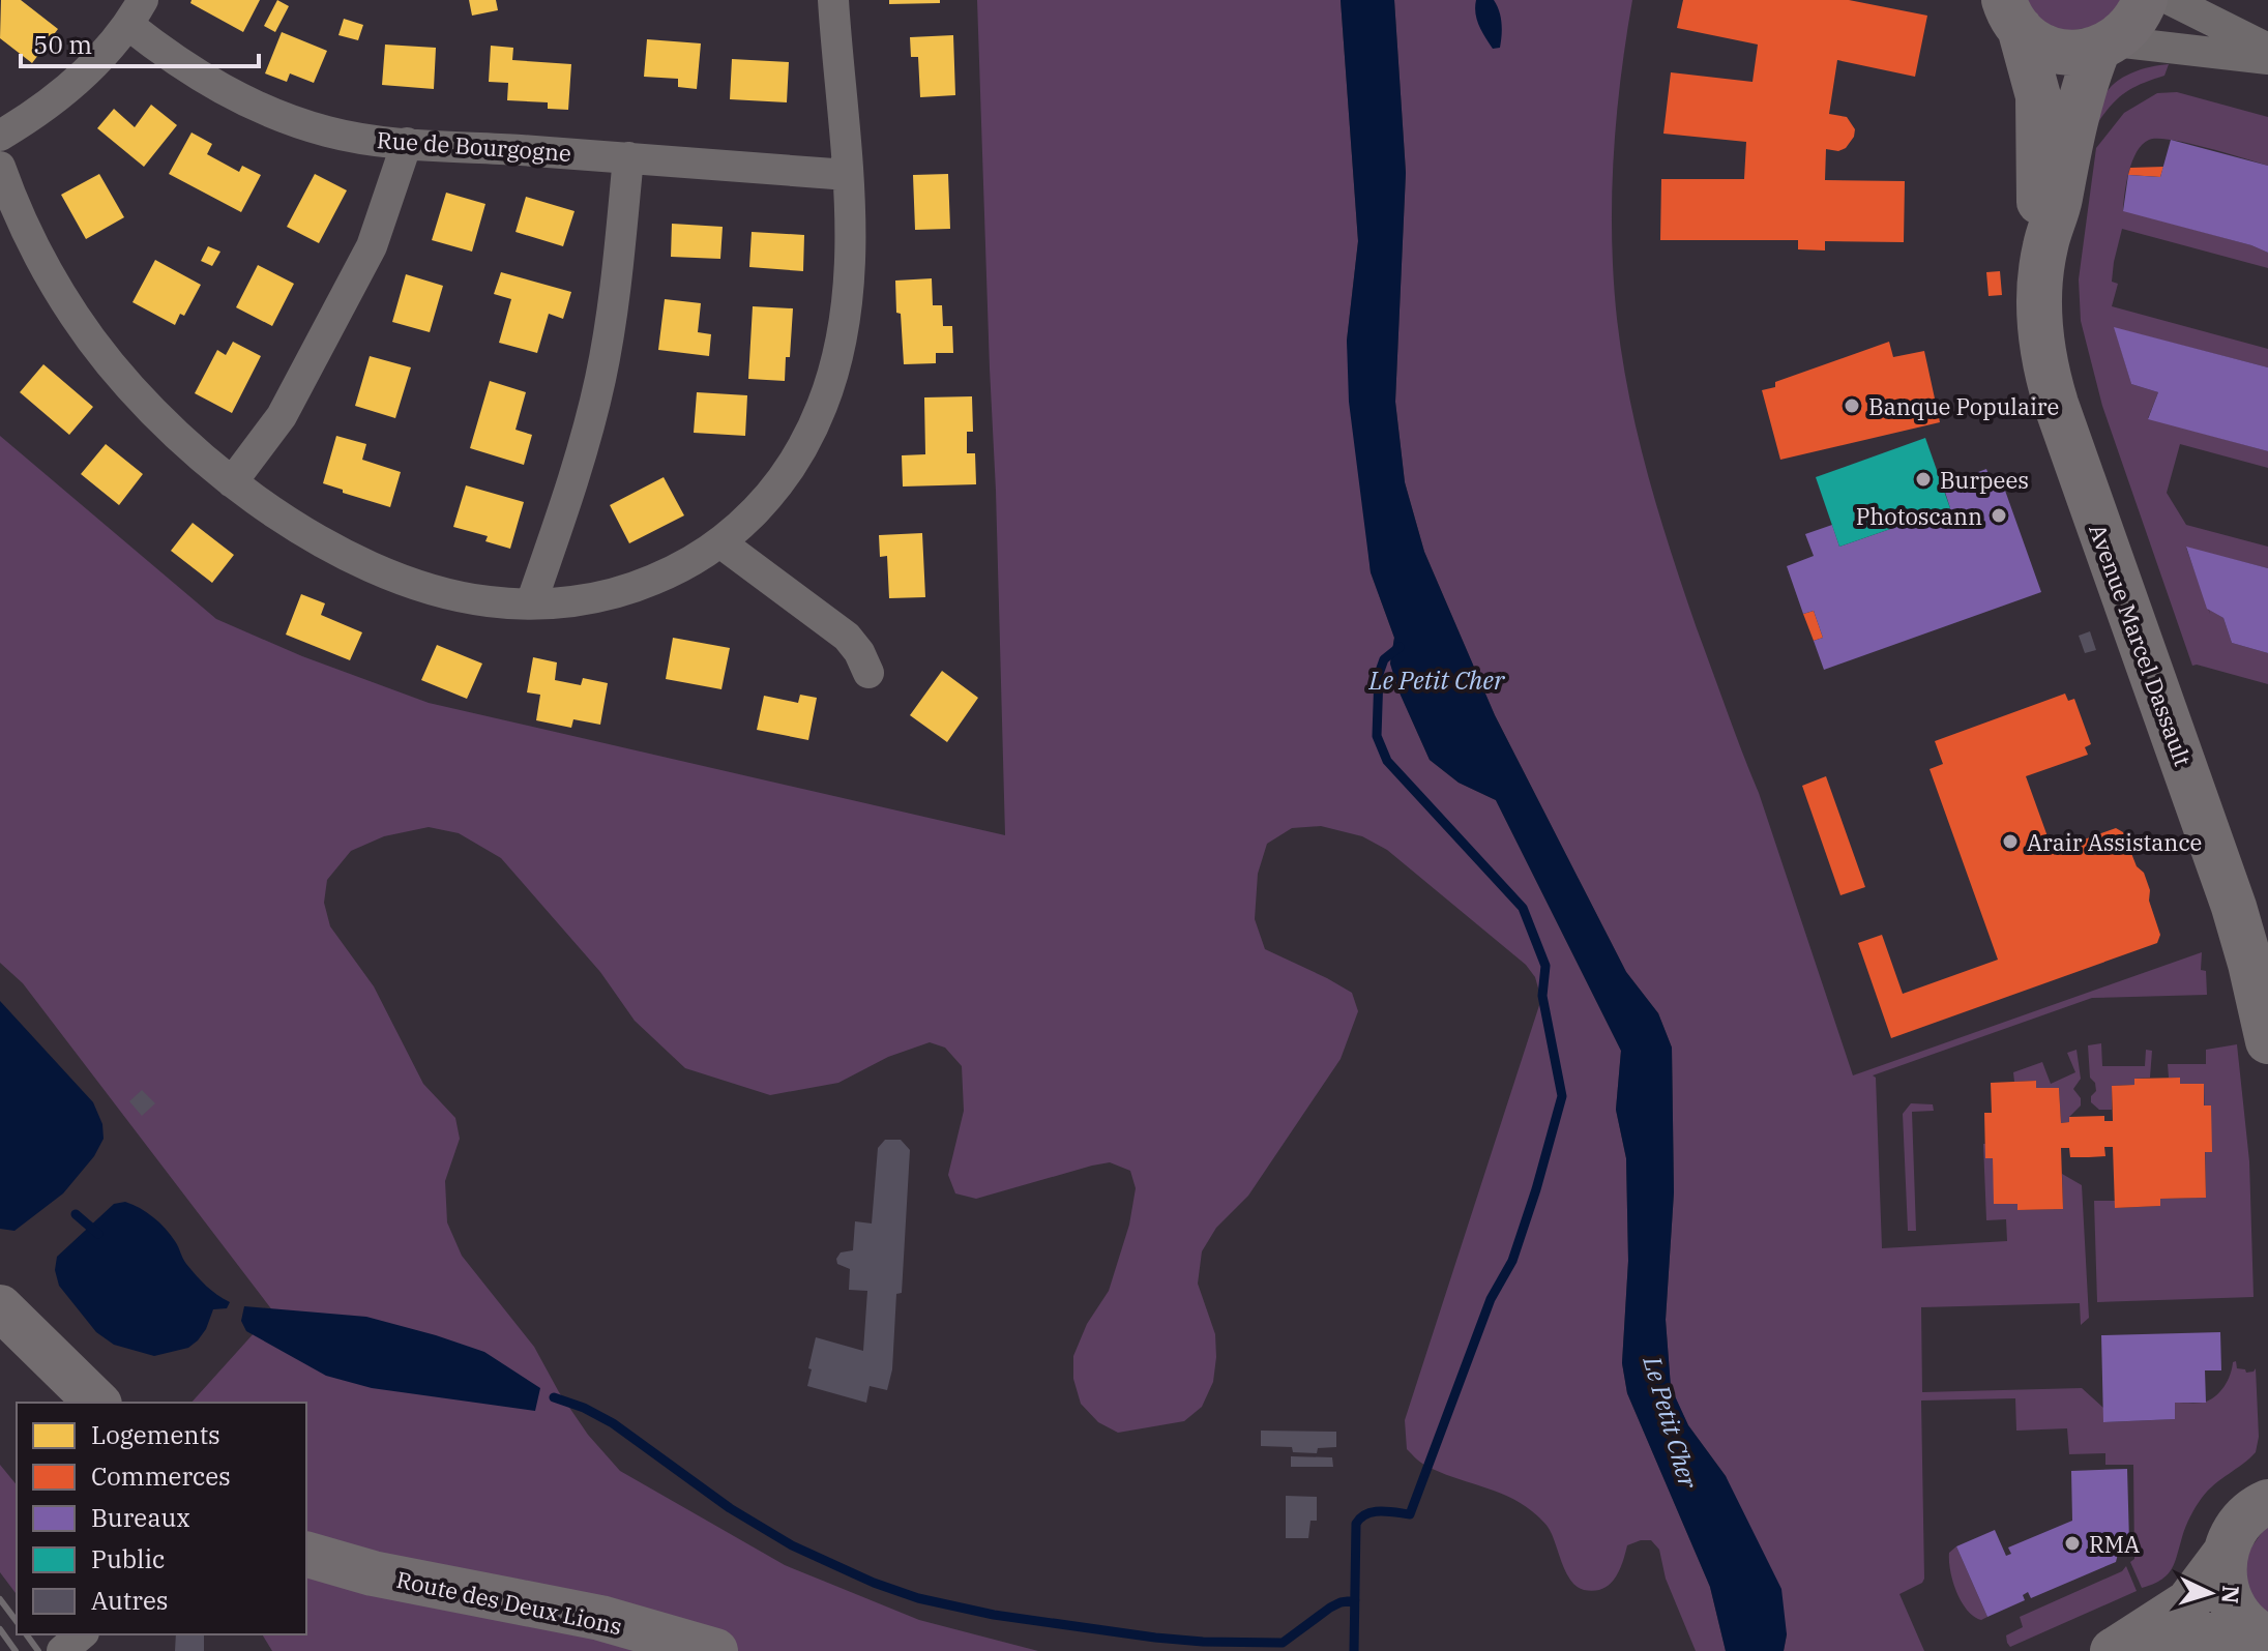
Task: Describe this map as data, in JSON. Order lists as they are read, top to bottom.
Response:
{
  "streets": {
    "street": ["Rue de Bourgogne", "Avenue Marcel Dassault", "Route des Deux Lions"]
  },
  "water": ["Le Petit Cher"],
  "places": [
    "Banque Populaire",
    "Burpees",
    "Photoscann",
    "Arair Assistance",
    "RMA"
  ],
  "legend": [
    "Logements",
    "Commerces",
    "Bureaux",
    "Public",
    "Autres"
  ],
  "scale_bar": "50 m",
  "north": "right"
}
